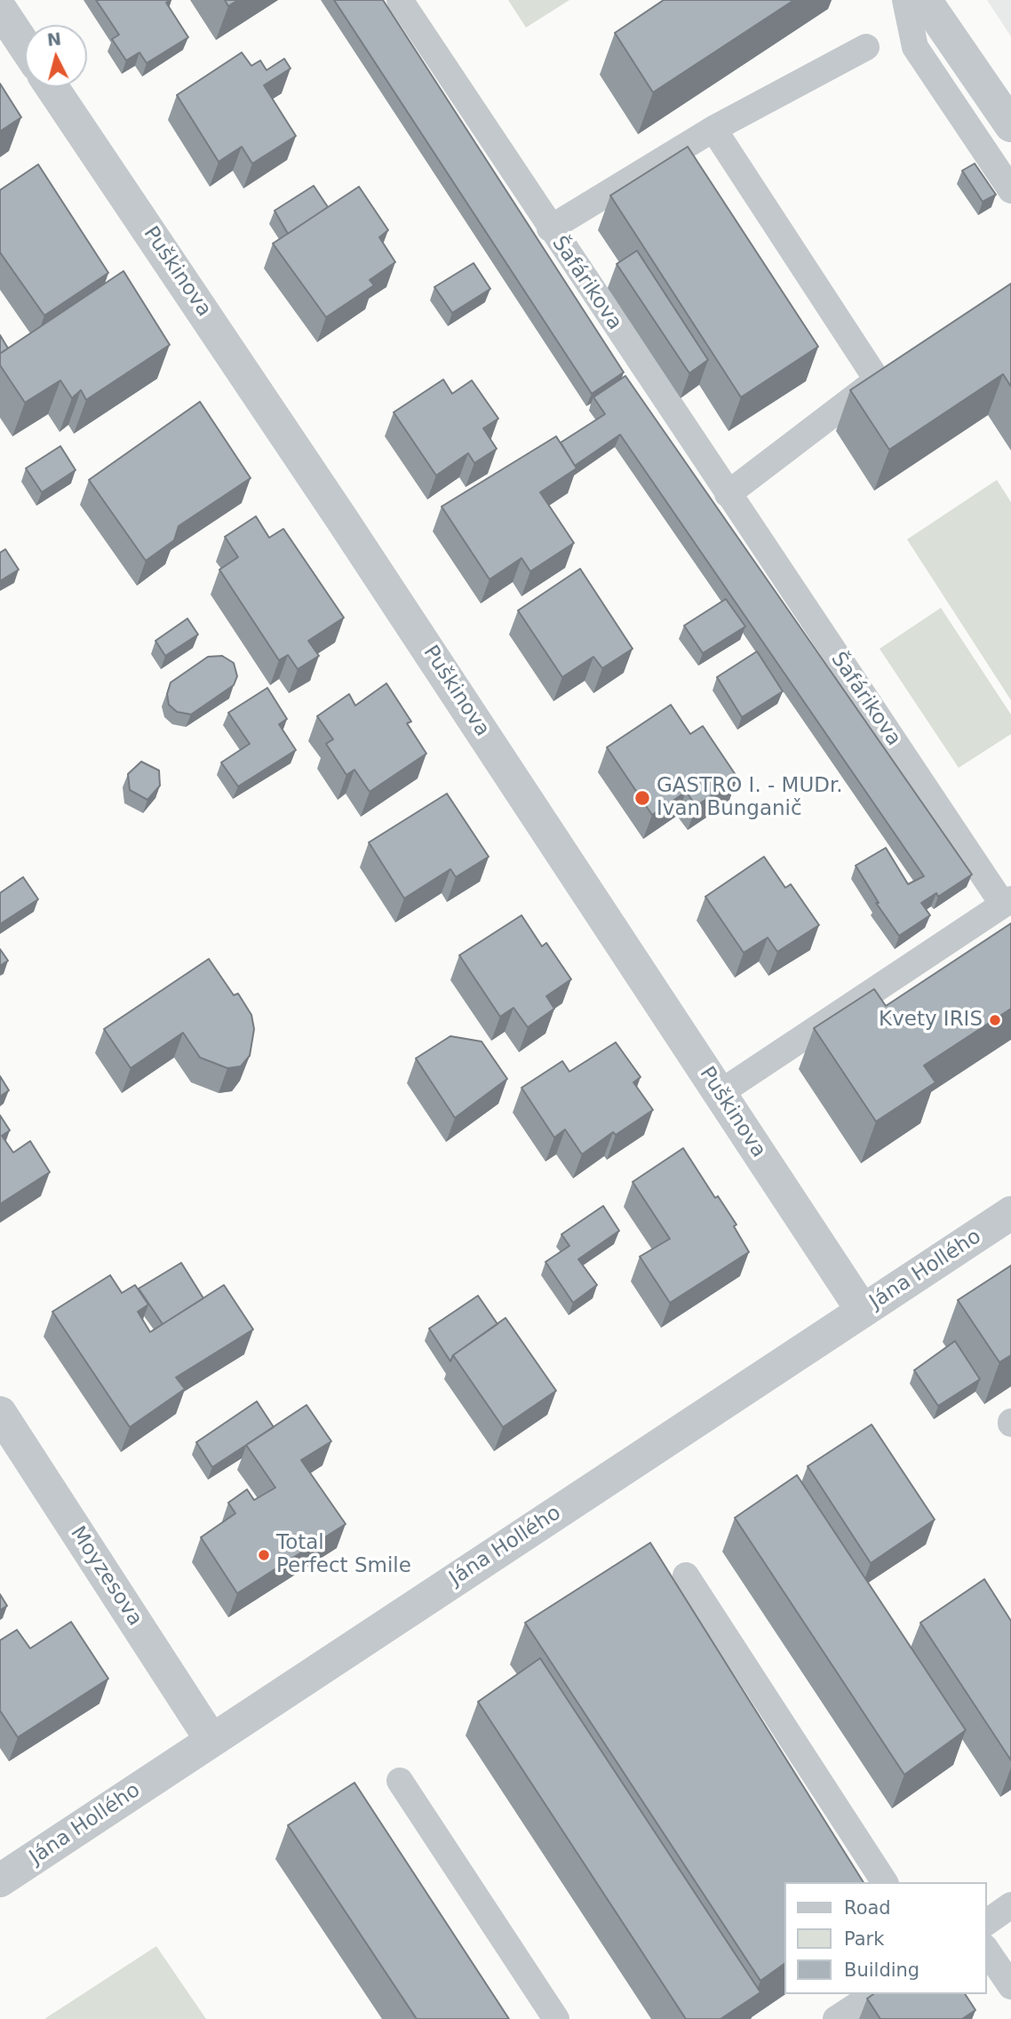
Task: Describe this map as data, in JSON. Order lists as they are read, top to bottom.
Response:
{
  "streets": {
    "street": ["Puškinova", "Jána Hollého", "Moyzesova"],
    "lane": ["Šafárikova"]
  },
  "crossings": [
    ["Puškinova", "Jána Hollého"],
    ["Jána Hollého", "Moyzesova"]
  ],
  "places": ["GASTRO I. - MUDr. Ivan Bunganič", "Kvety IRIS", "Total Perfect Smile"],
  "legend": ["Road", "Park", "Building"],
  "north": "top"
}
